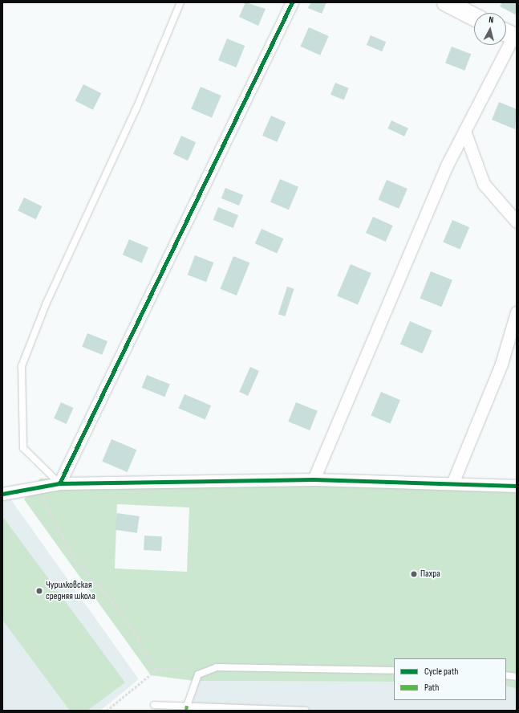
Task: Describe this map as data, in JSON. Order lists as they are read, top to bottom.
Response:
{
  "places": ["Пахра", "Чурилковская средняя школа"],
  "legend": ["Cycle path", "Path"],
  "north": "top"
}
